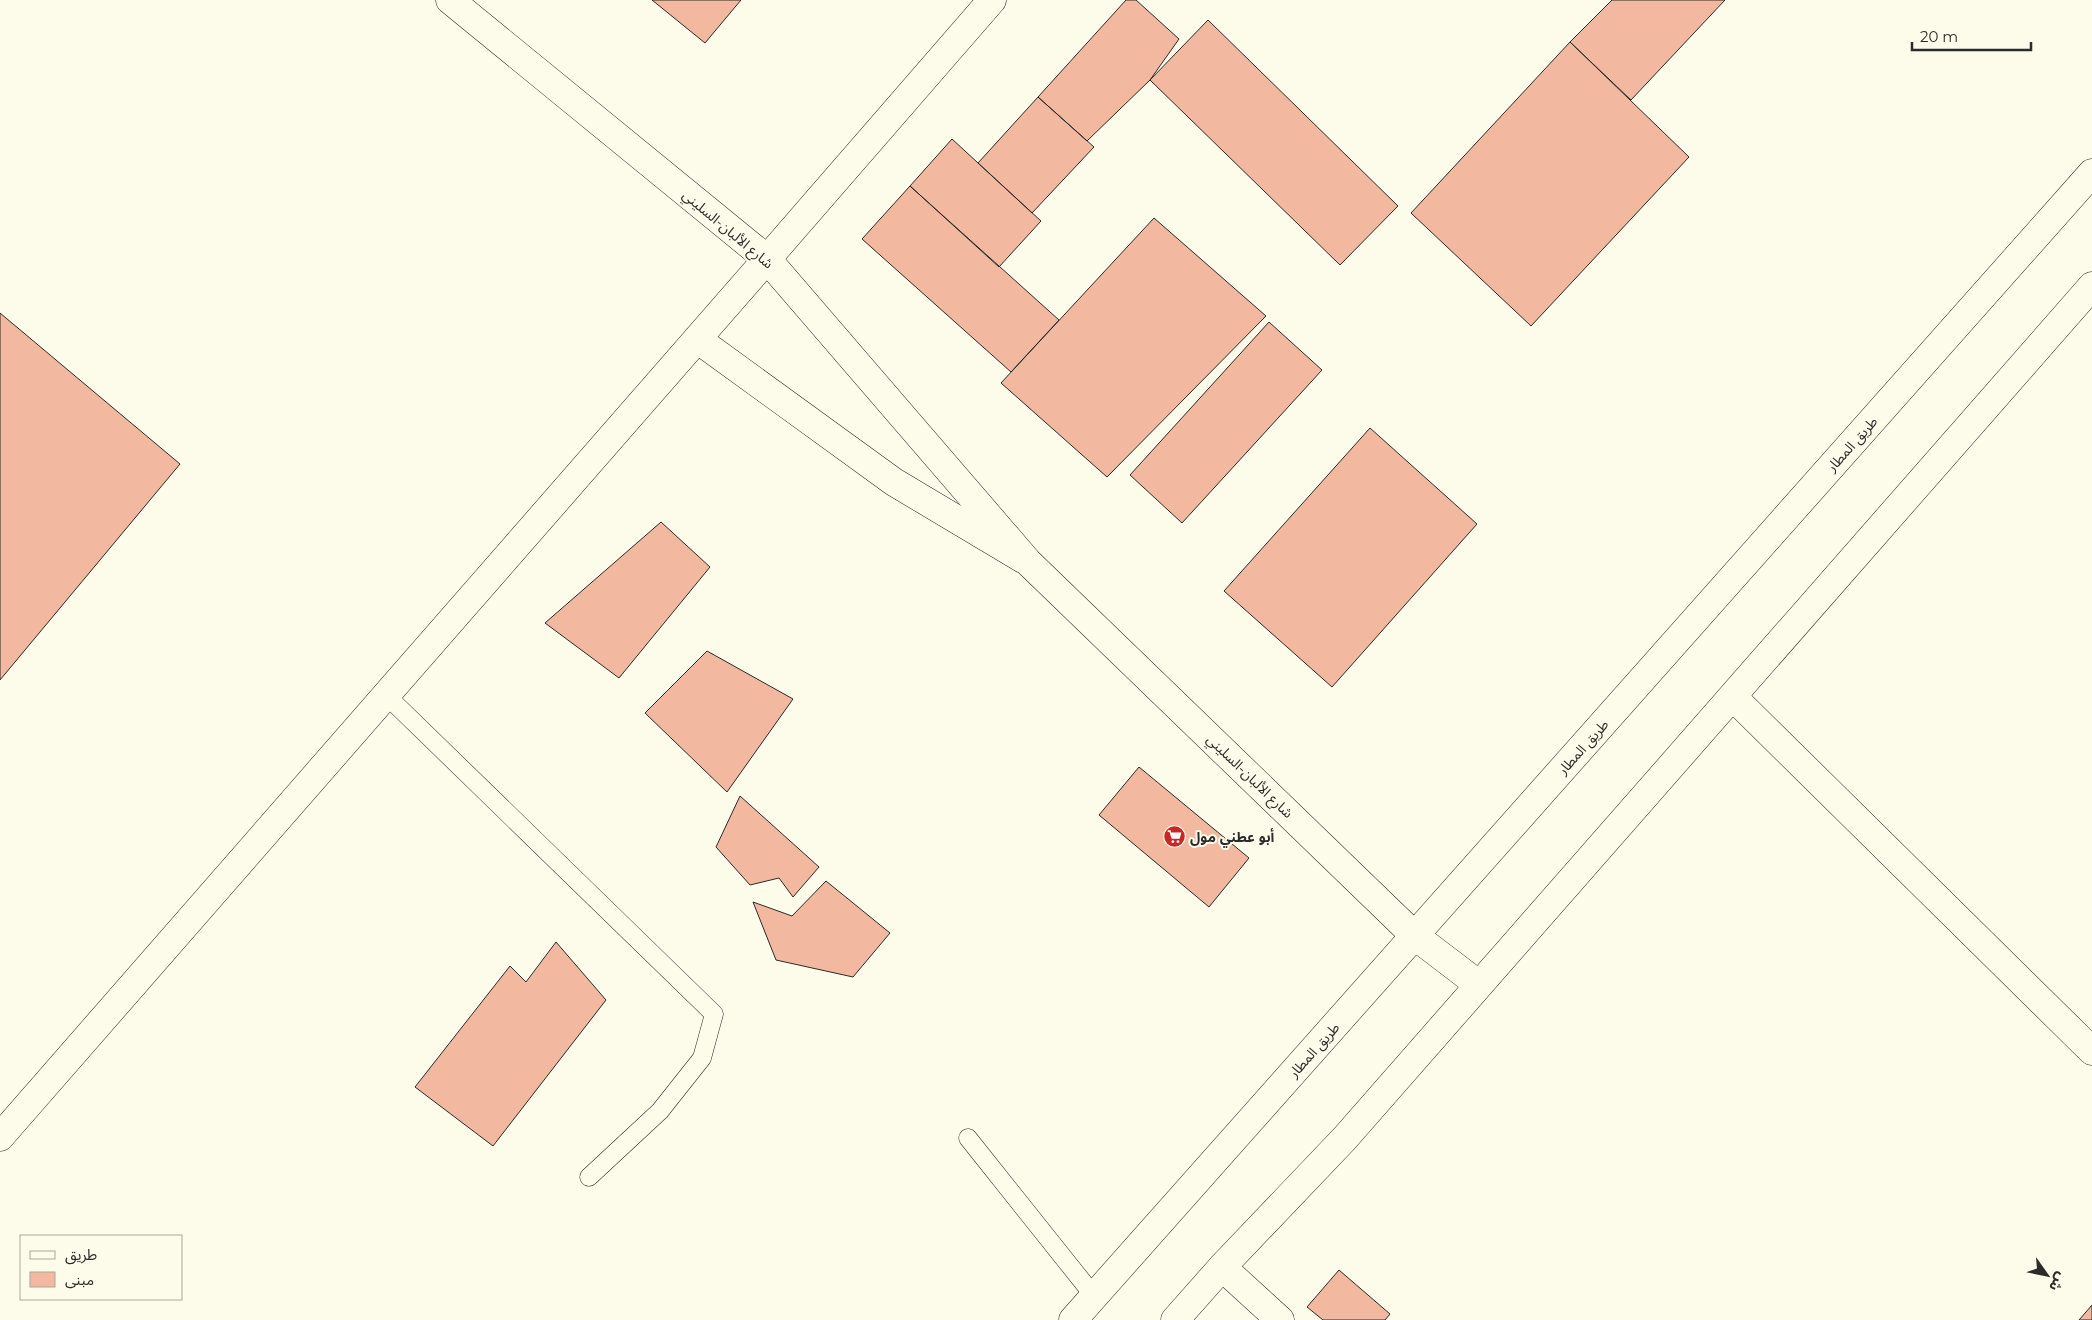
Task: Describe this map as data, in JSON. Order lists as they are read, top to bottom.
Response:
{
  "streets": {
    "main road": ["شارع الألبان-السليني", "طريق المطار"]
  },
  "crossings": [
    ["شارع الألبان-السليني", "طريق المطار"]
  ],
  "places": {
    "supermarket": ["أبو عطني مول"]
  },
  "legend": ["طريق", "مبنى"],
  "scale_bar": "20 m",
  "north": "bottom right"
}
